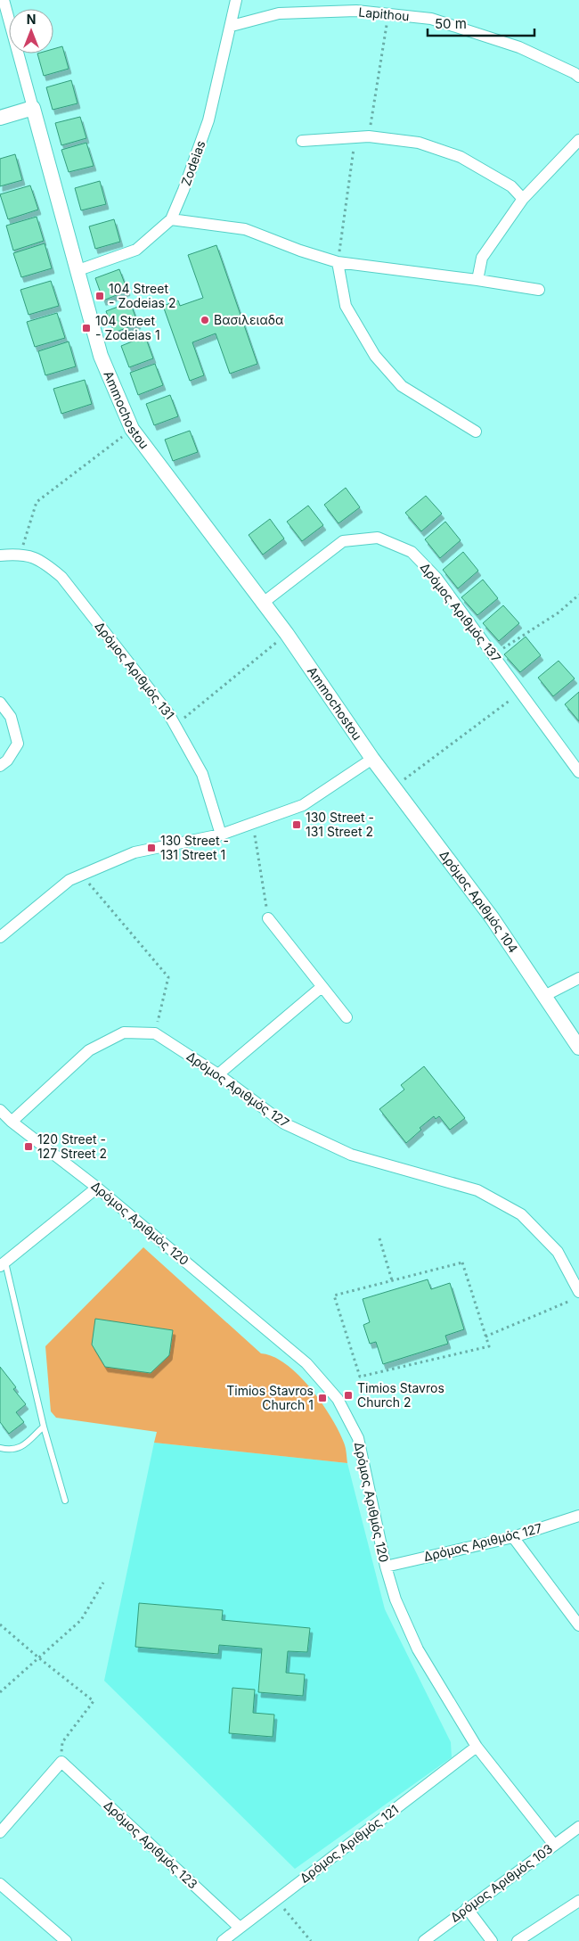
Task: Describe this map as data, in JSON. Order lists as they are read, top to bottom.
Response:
{
  "streets": {
    "street": [
      "Lapithou",
      "Zodeias",
      "Ammochostou",
      "Δρόμος Αριθμός 137",
      "Δρόμος Αριθμός 131",
      "Δρόμος Αριθμός 104",
      "Δρόμος Αριθμός 127",
      "Δρόμος Αριθμός 120",
      "Δρόμος Αριθμός 121",
      "Δρόμος Αριθμός 123",
      "Δρόμος Αριθμός 103"
    ]
  },
  "crossings": [
    ["Lapithou", "Zodeias"],
    ["Zodeias", "Ammochostou"],
    ["Ammochostou", "Δρόμος Αριθμός 137"],
    ["Ammochostou", "Δρόμος Αριθμός 104"],
    ["Δρόμος Αριθμός 127", "Δρόμος Αριθμός 120"],
    ["Δρόμος Αριθμός 120", "Δρόμος Αριθμός 121"],
    ["Δρόμος Αριθμός 120", "Δρόμος Αριθμός 103"],
    ["Δρόμος Αριθμός 121", "Δρόμος Αριθμός 123"]
  ],
  "places": {
    "transit": [
      "104 Street - Zodeias 2",
      "104 Street - Zodeias 1",
      "130 Street - 131 Street 2",
      "130 Street - 131 Street 1",
      "120 Street - 127 Street 2",
      "Timios Stavros Church 2",
      "Timios Stavros Church 1"
    ],
    "other": ["Βασιλειαδα"]
  },
  "scale_bar": "50 m",
  "north": "top"
}
